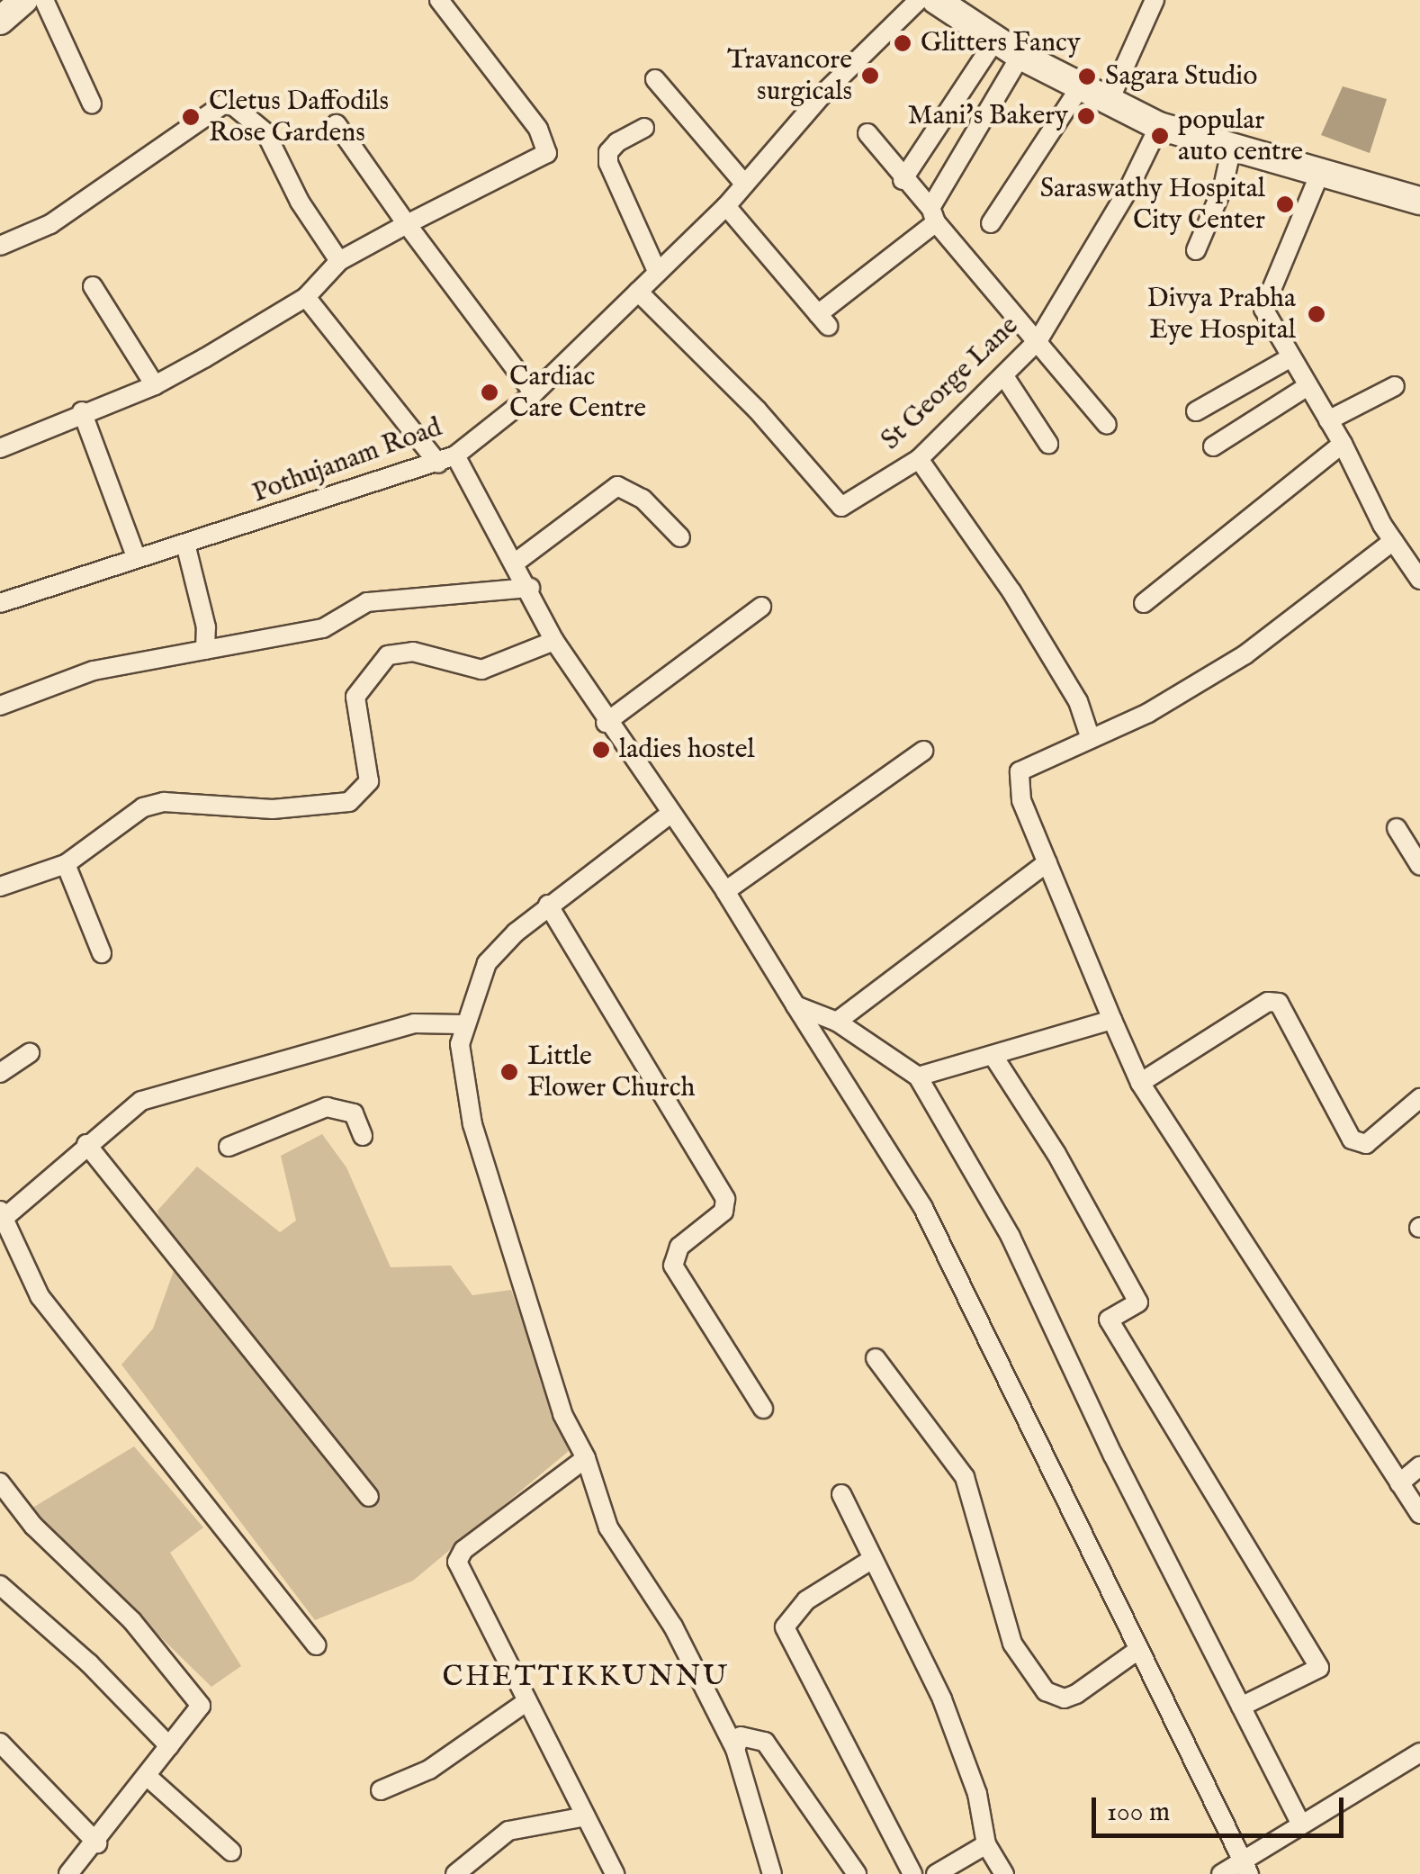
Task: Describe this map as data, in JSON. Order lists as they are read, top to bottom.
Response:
{
  "streets": {
    "street": ["St George Lane", "Pothujanam Road"]
  },
  "crossings": [
    ["St George Lane", "Pothujanam Road"]
  ],
  "districts": ["CHETTIKKUNNU"],
  "places": [
    "Glitters Fancy",
    "Travancore surgicals",
    "Sagara Studio",
    "Mani's Bakery",
    "Cletus Daffodils Rose Gardens",
    "popular auto centre",
    "Saraswathy Hospital City Center",
    "Divya Prabha Eye Hospital",
    "Cardiac Care Centre",
    "ladies hostel",
    "Little Flower Church"
  ],
  "scale_bar": "100 m"
}
